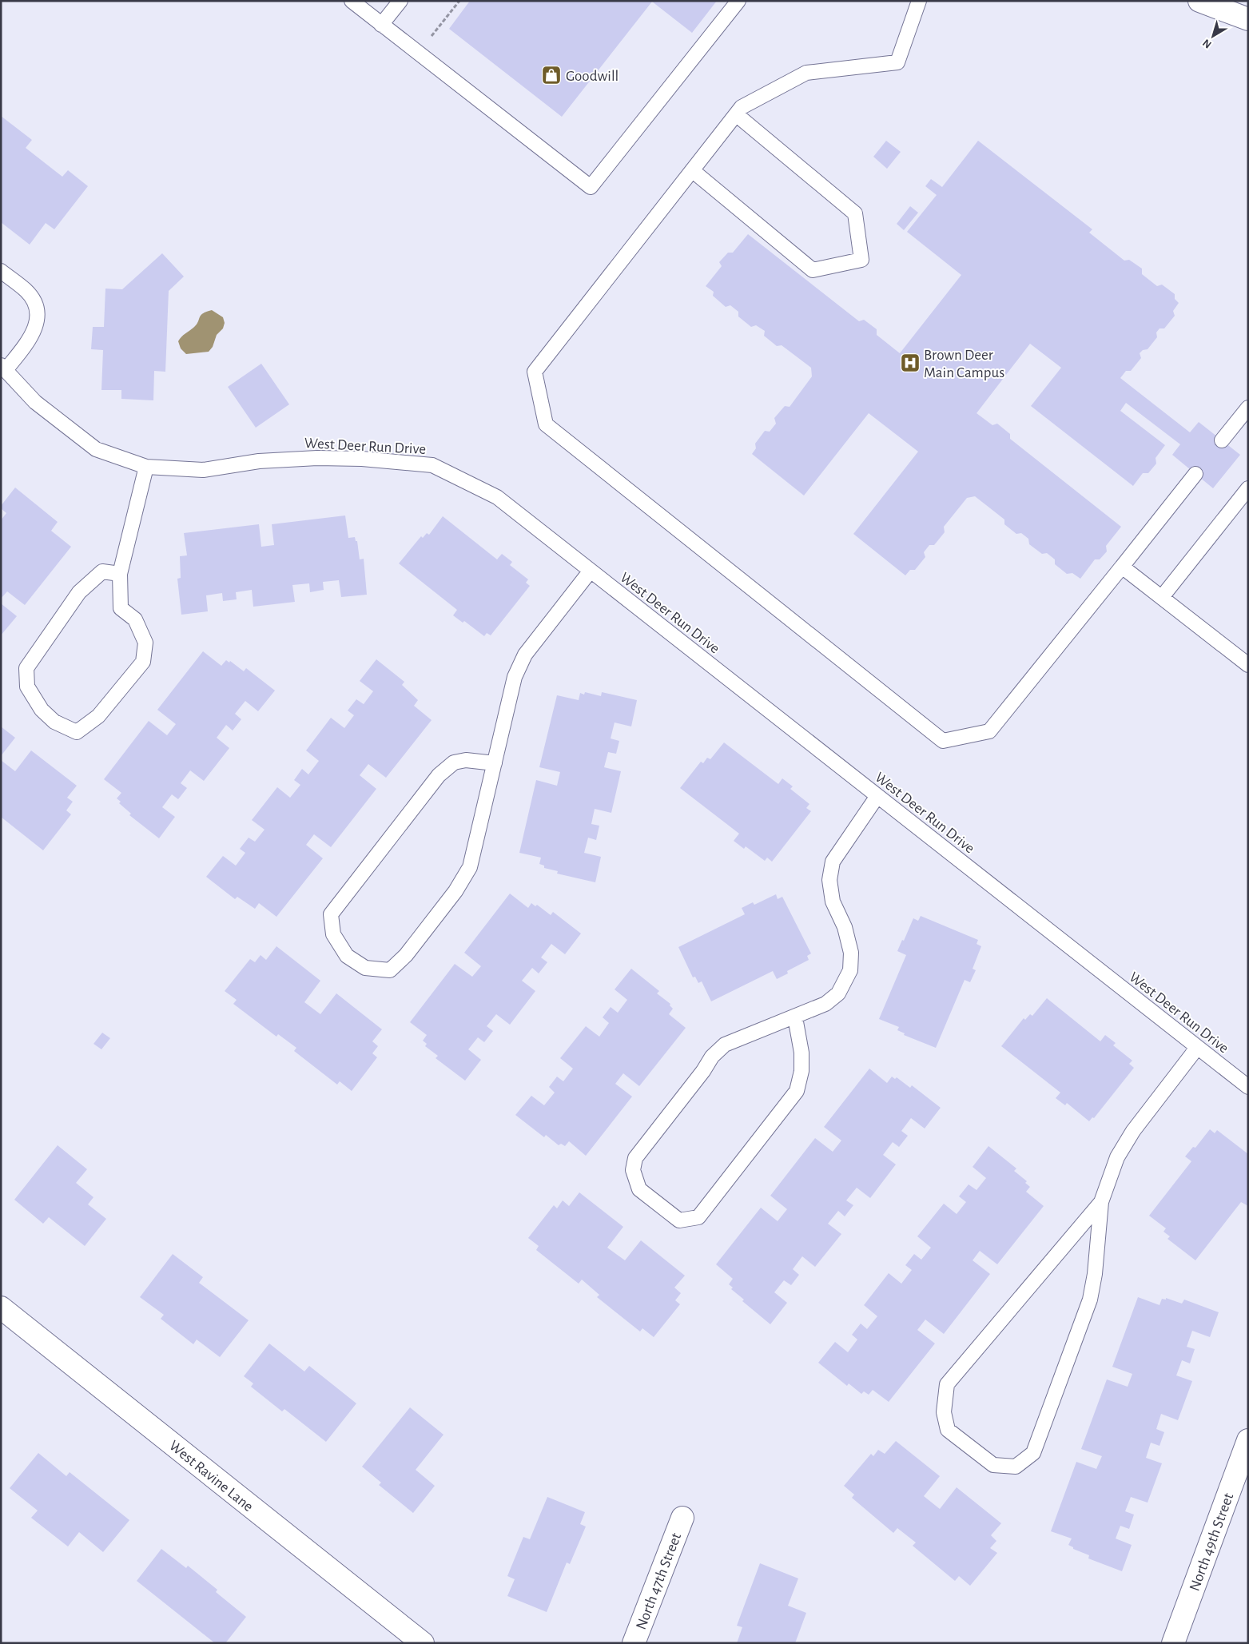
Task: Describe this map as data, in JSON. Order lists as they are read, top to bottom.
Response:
{
  "streets": {
    "street": ["West Ravine Lane", "North 49th Street", "North 47th Street"],
    "lane": ["West Deer Run Drive"]
  },
  "places": {
    "shop": ["Goodwill"],
    "hospital": ["Brown Deer Main Campus"]
  },
  "north": "bottom left"
}
